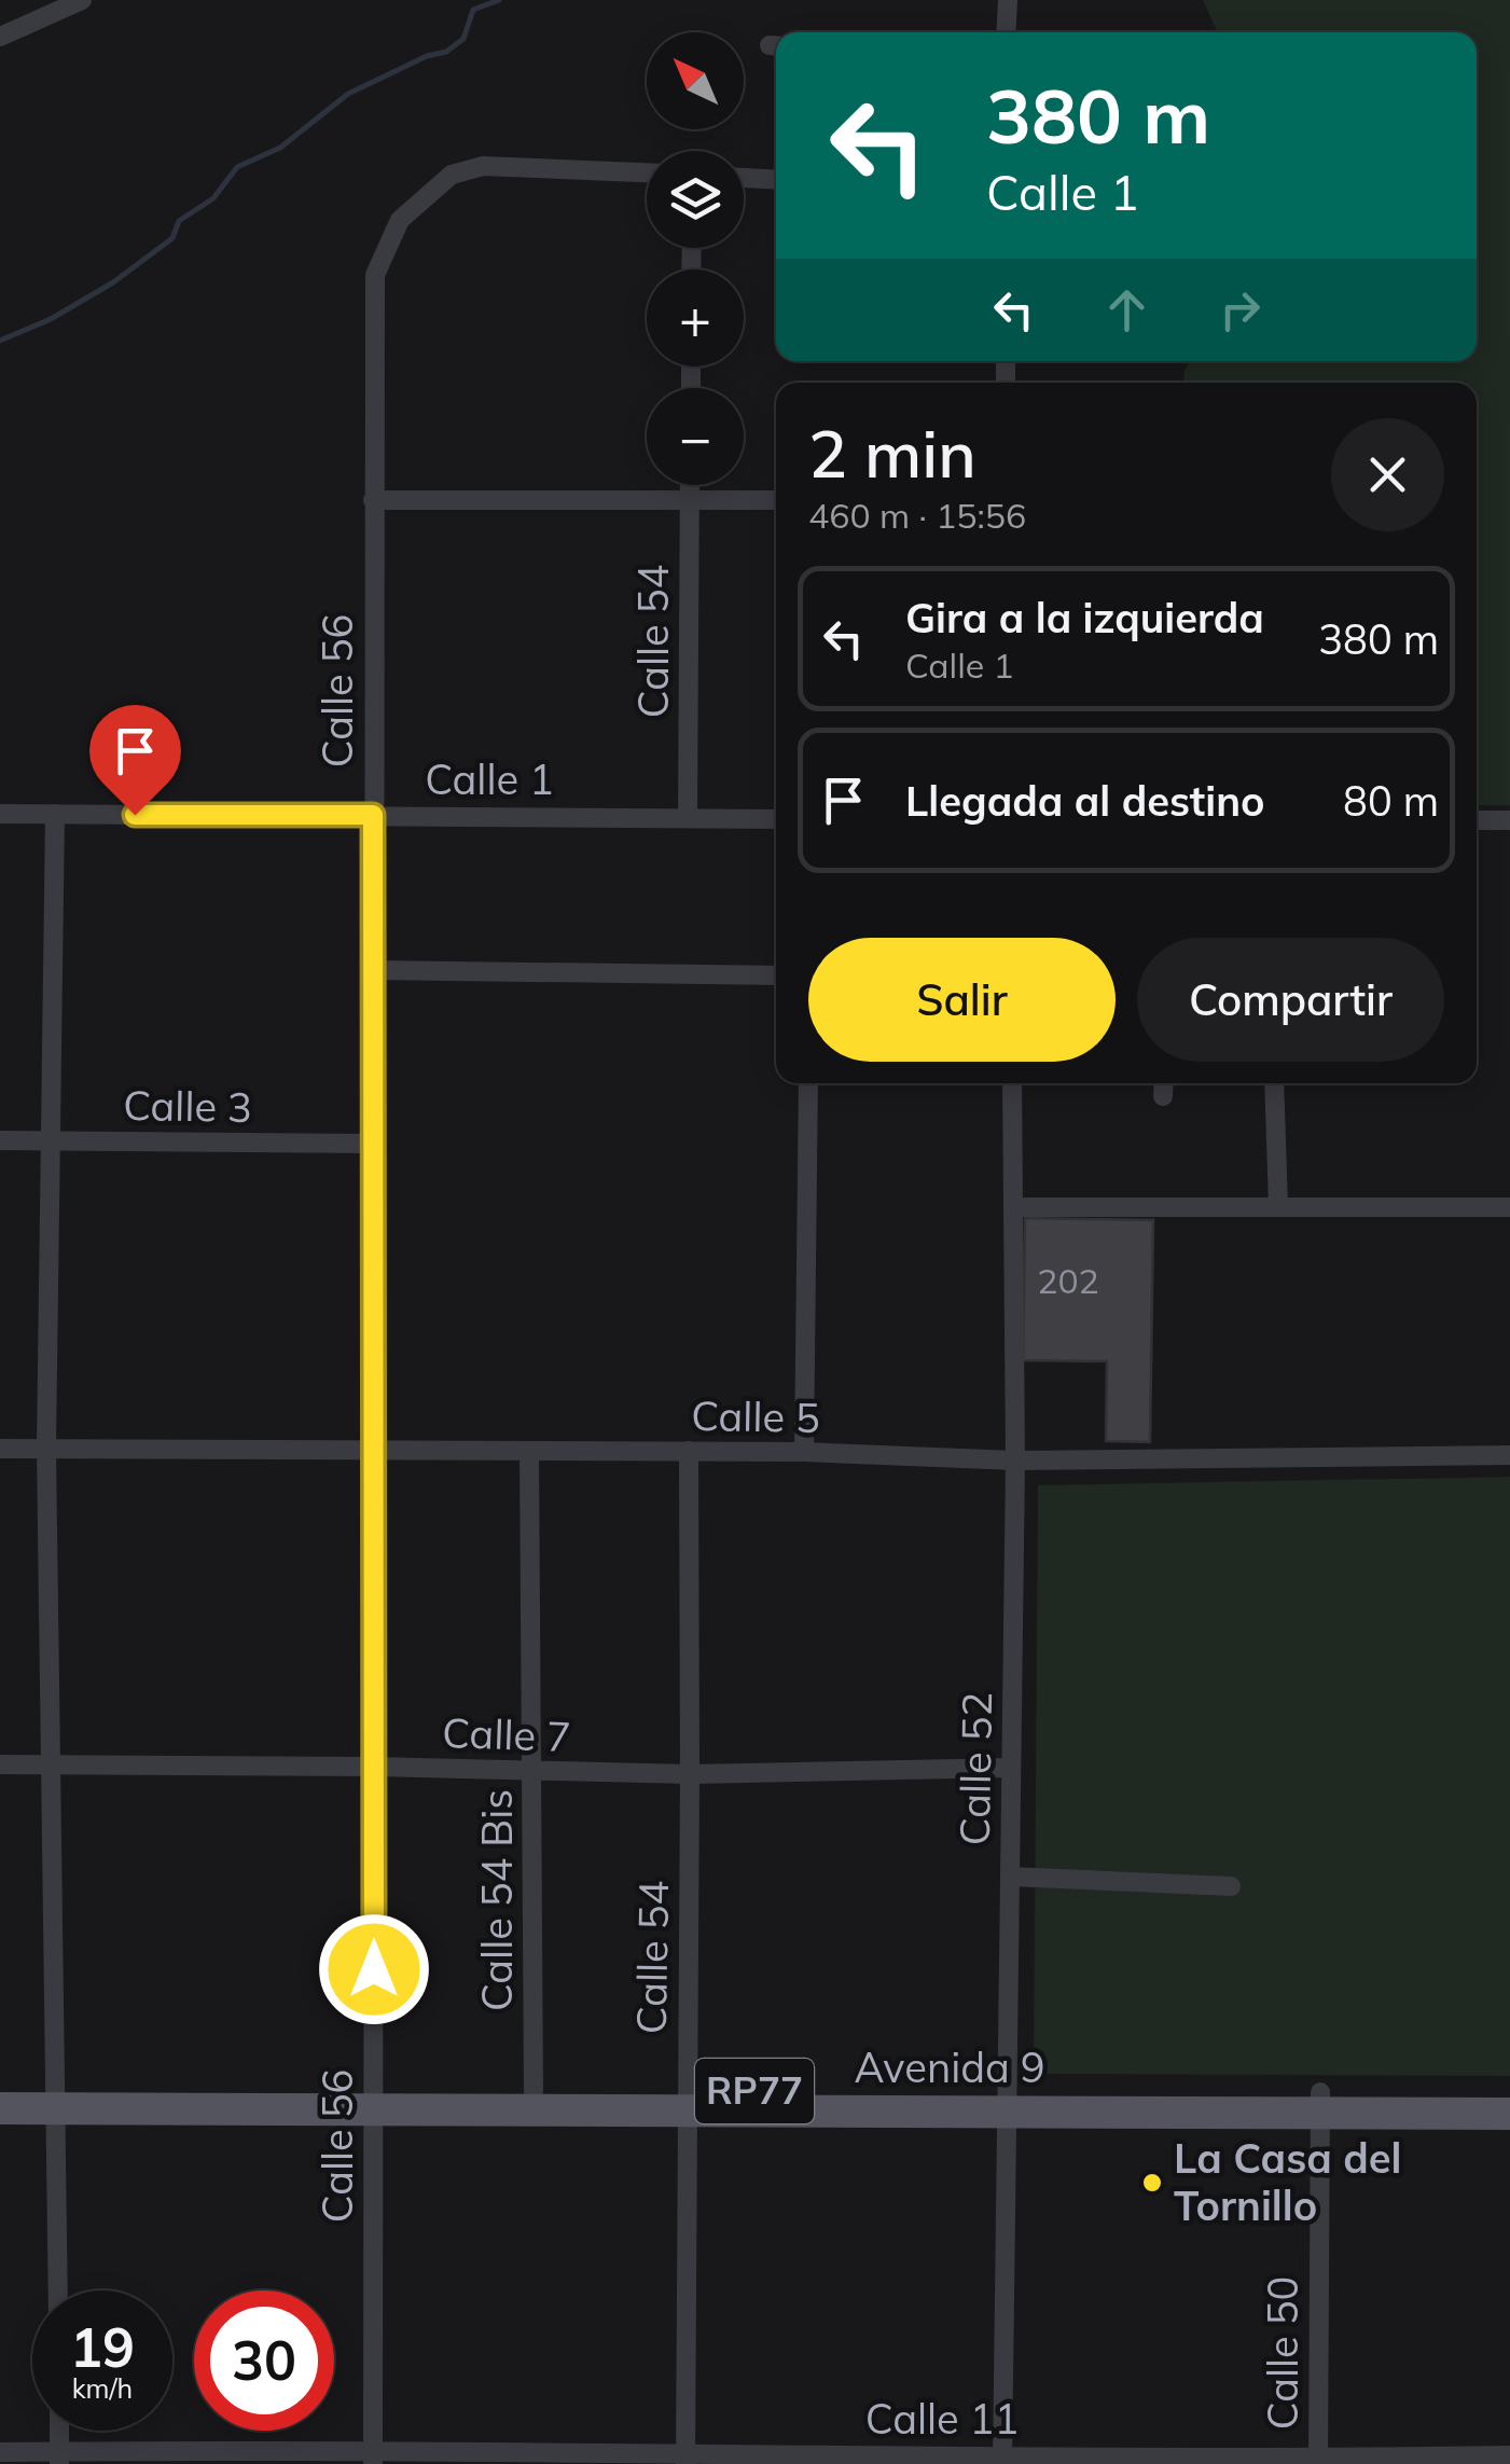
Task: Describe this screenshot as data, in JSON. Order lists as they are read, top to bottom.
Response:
{
  "streets": {
    "main road": ["Avenida 9", "RP77"],
    "street": [
      "Calle 54",
      "Calle 56",
      "Calle 1",
      "Calle 3",
      "Calle 5",
      "Calle 7",
      "Calle 52",
      "Calle 54 Bis",
      "Calle 50",
      "Calle 11"
    ]
  },
  "crossings": [
    ["Calle 54", "Calle 1"],
    ["Calle 54", "Calle 5"],
    ["Calle 54", "Calle 7"],
    ["Calle 54", "Avenida 9"],
    ["Calle 54", "Calle 11"],
    ["Calle 56", "Calle 1"],
    ["Calle 56", "Calle 3"],
    ["Calle 56", "Calle 5"],
    ["Calle 56", "Calle 7"],
    ["Calle 56", "Avenida 9"],
    ["Calle 56", "Calle 11"],
    ["Calle 5", "Calle 52"],
    ["Calle 5", "Calle 54 Bis"],
    ["Calle 7", "Calle 52"],
    ["Calle 7", "Calle 54 Bis"],
    ["Calle 52", "Avenida 9"],
    ["Calle 52", "Calle 11"],
    ["Calle 54 Bis", "Avenida 9"],
    ["Avenida 9", "Calle 50"],
    ["Calle 50", "Calle 11"]
  ],
  "places": ["La Casa del Tornillo"],
  "house_numbers": ["202"],
  "north": "top left",
  "page": {
    "map_buttons": ["+", "−"],
    "turn": ["380 m", "Calle 1"],
    "heading": ["2 min", "460 m · 15:56"],
    "list": [
      {
        "name": "Gira a la izquierda",
        "note": "Calle 1",
        "value": "380 m"
      },
      {
        "name": "Llegada al destino",
        "value": "80 m"
      }
    ],
    "buttons": ["Salir", "Compartir"],
    "speed": "19 km/h",
    "limit": "30"
  }
}
